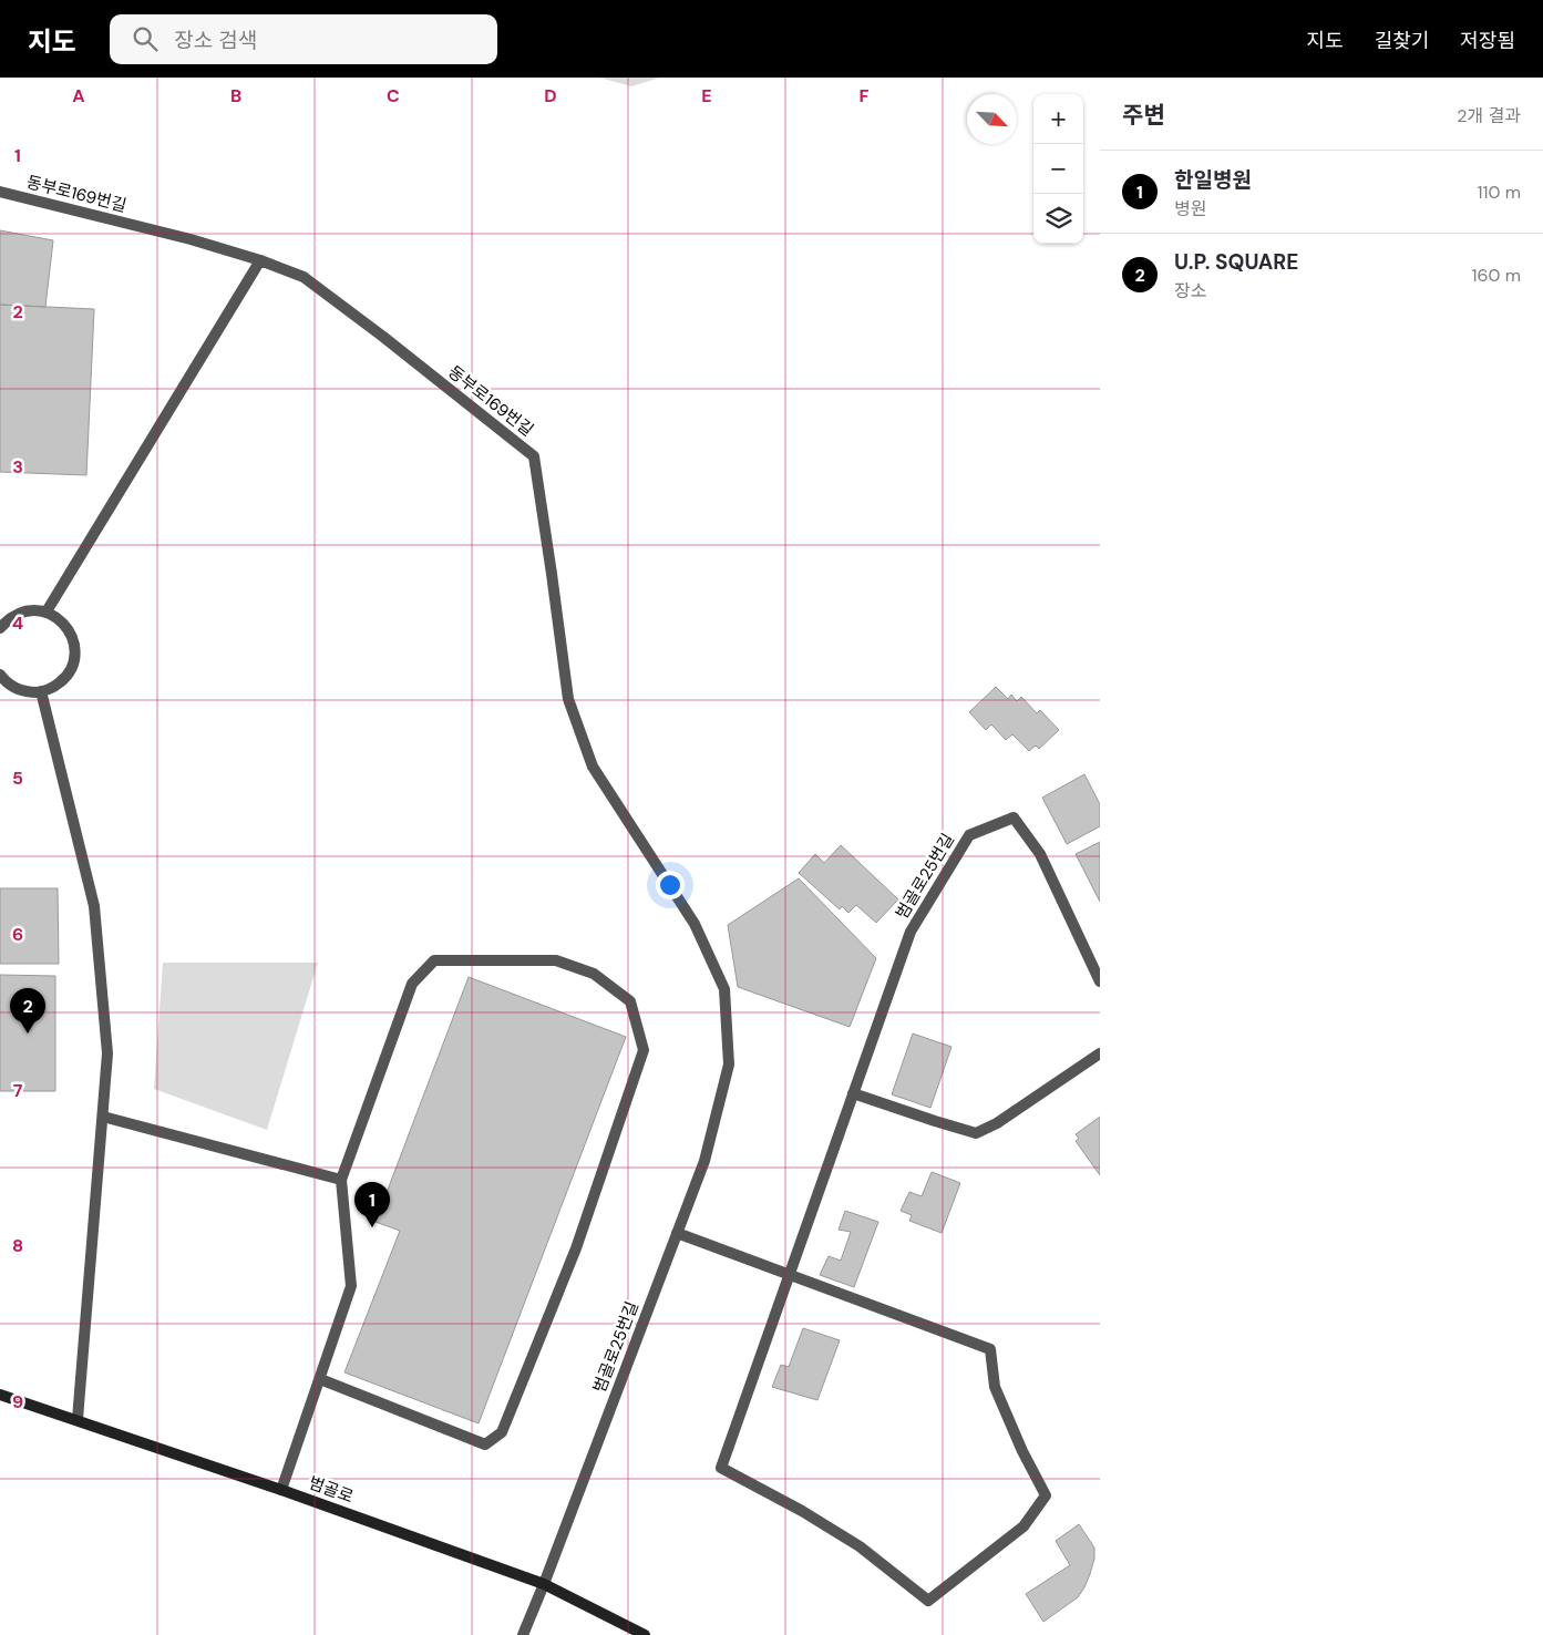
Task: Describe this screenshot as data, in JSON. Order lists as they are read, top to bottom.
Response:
{
  "streets": {
    "street": ["동부로169번길", "범골로25번길", "범골로"]
  },
  "crossings": [
    ["동부로169번길", "범골로25번길"],
    ["범골로25번길", "범골로"]
  ],
  "north": "bottom right",
  "page": {
    "header": "지도",
    "search": "장소 검색",
    "nav": ["지도", "길찾기", "저장됨"],
    "heading": ["주변", "2개 결과"],
    "map_buttons": ["+", "−"],
    "list": [
      {
        "mark": "1",
        "name": "한일병원",
        "note": "병원",
        "value": "110 m"
      },
      {
        "mark": "2",
        "name": "U.P. SQUARE",
        "note": "장소",
        "value": "160 m"
      }
    ],
    "pins": ["2", "1"]
  },
  "grid": {
    "columns": [
      "A",
      "B",
      "C",
      "D",
      "E",
      "F"
    ],
    "rows": [
      "1",
      "2",
      "3",
      "4",
      "5",
      "6",
      "7",
      "8",
      "9"
    ]
  }
}
